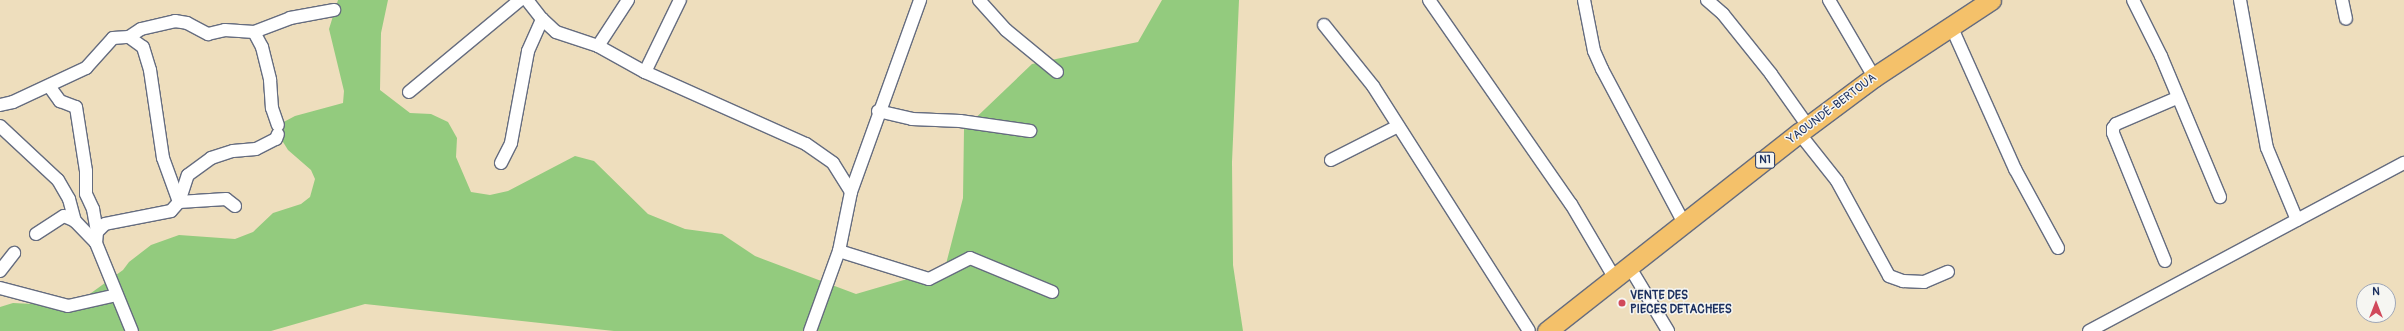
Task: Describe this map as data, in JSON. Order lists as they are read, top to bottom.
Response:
{
  "streets": {
    "highway": ["YAOUNDÉ-BERTOUA", "N1"]
  },
  "places": ["VENTE DES PIECES DETACHEES"],
  "north": "top"
}
